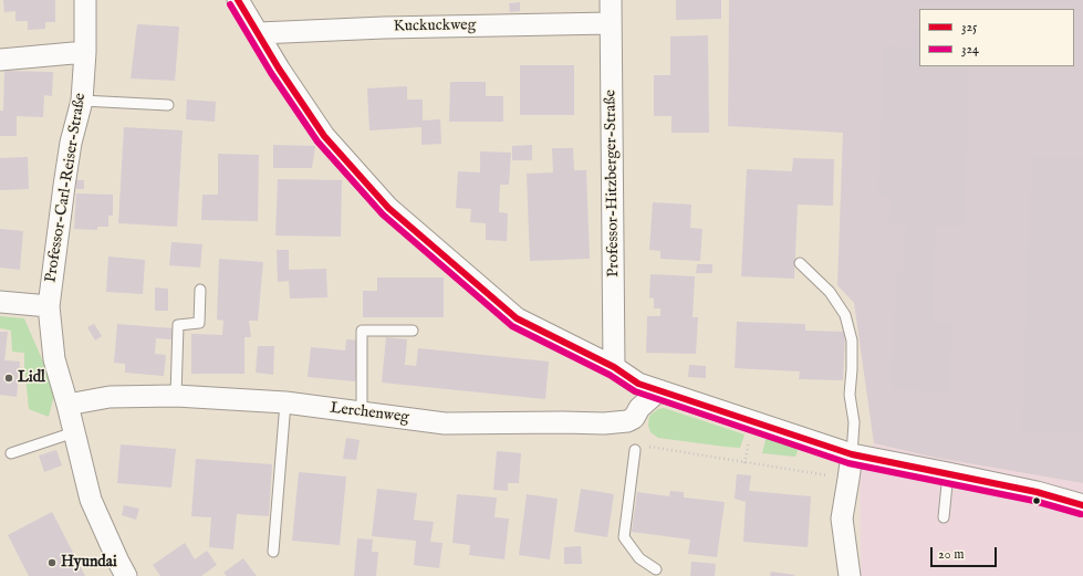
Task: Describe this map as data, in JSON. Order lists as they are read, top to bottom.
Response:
{
  "streets": {
    "street": [
      "Kuckuckweg",
      "Professor-Hitzberger-Straße",
      "Professor-Carl-Reiser-Straße",
      "Lerchenweg"
    ]
  },
  "crossings": [
    ["Kuckuckweg", "Professor-Hitzberger-Straße"],
    ["Professor-Carl-Reiser-Straße", "Lerchenweg"]
  ],
  "places": ["Lidl", "Hyundai"],
  "lines": ["transit line 325", "transit line 324"],
  "legend": ["325", "324"],
  "scale_bar": "20 m"
}
